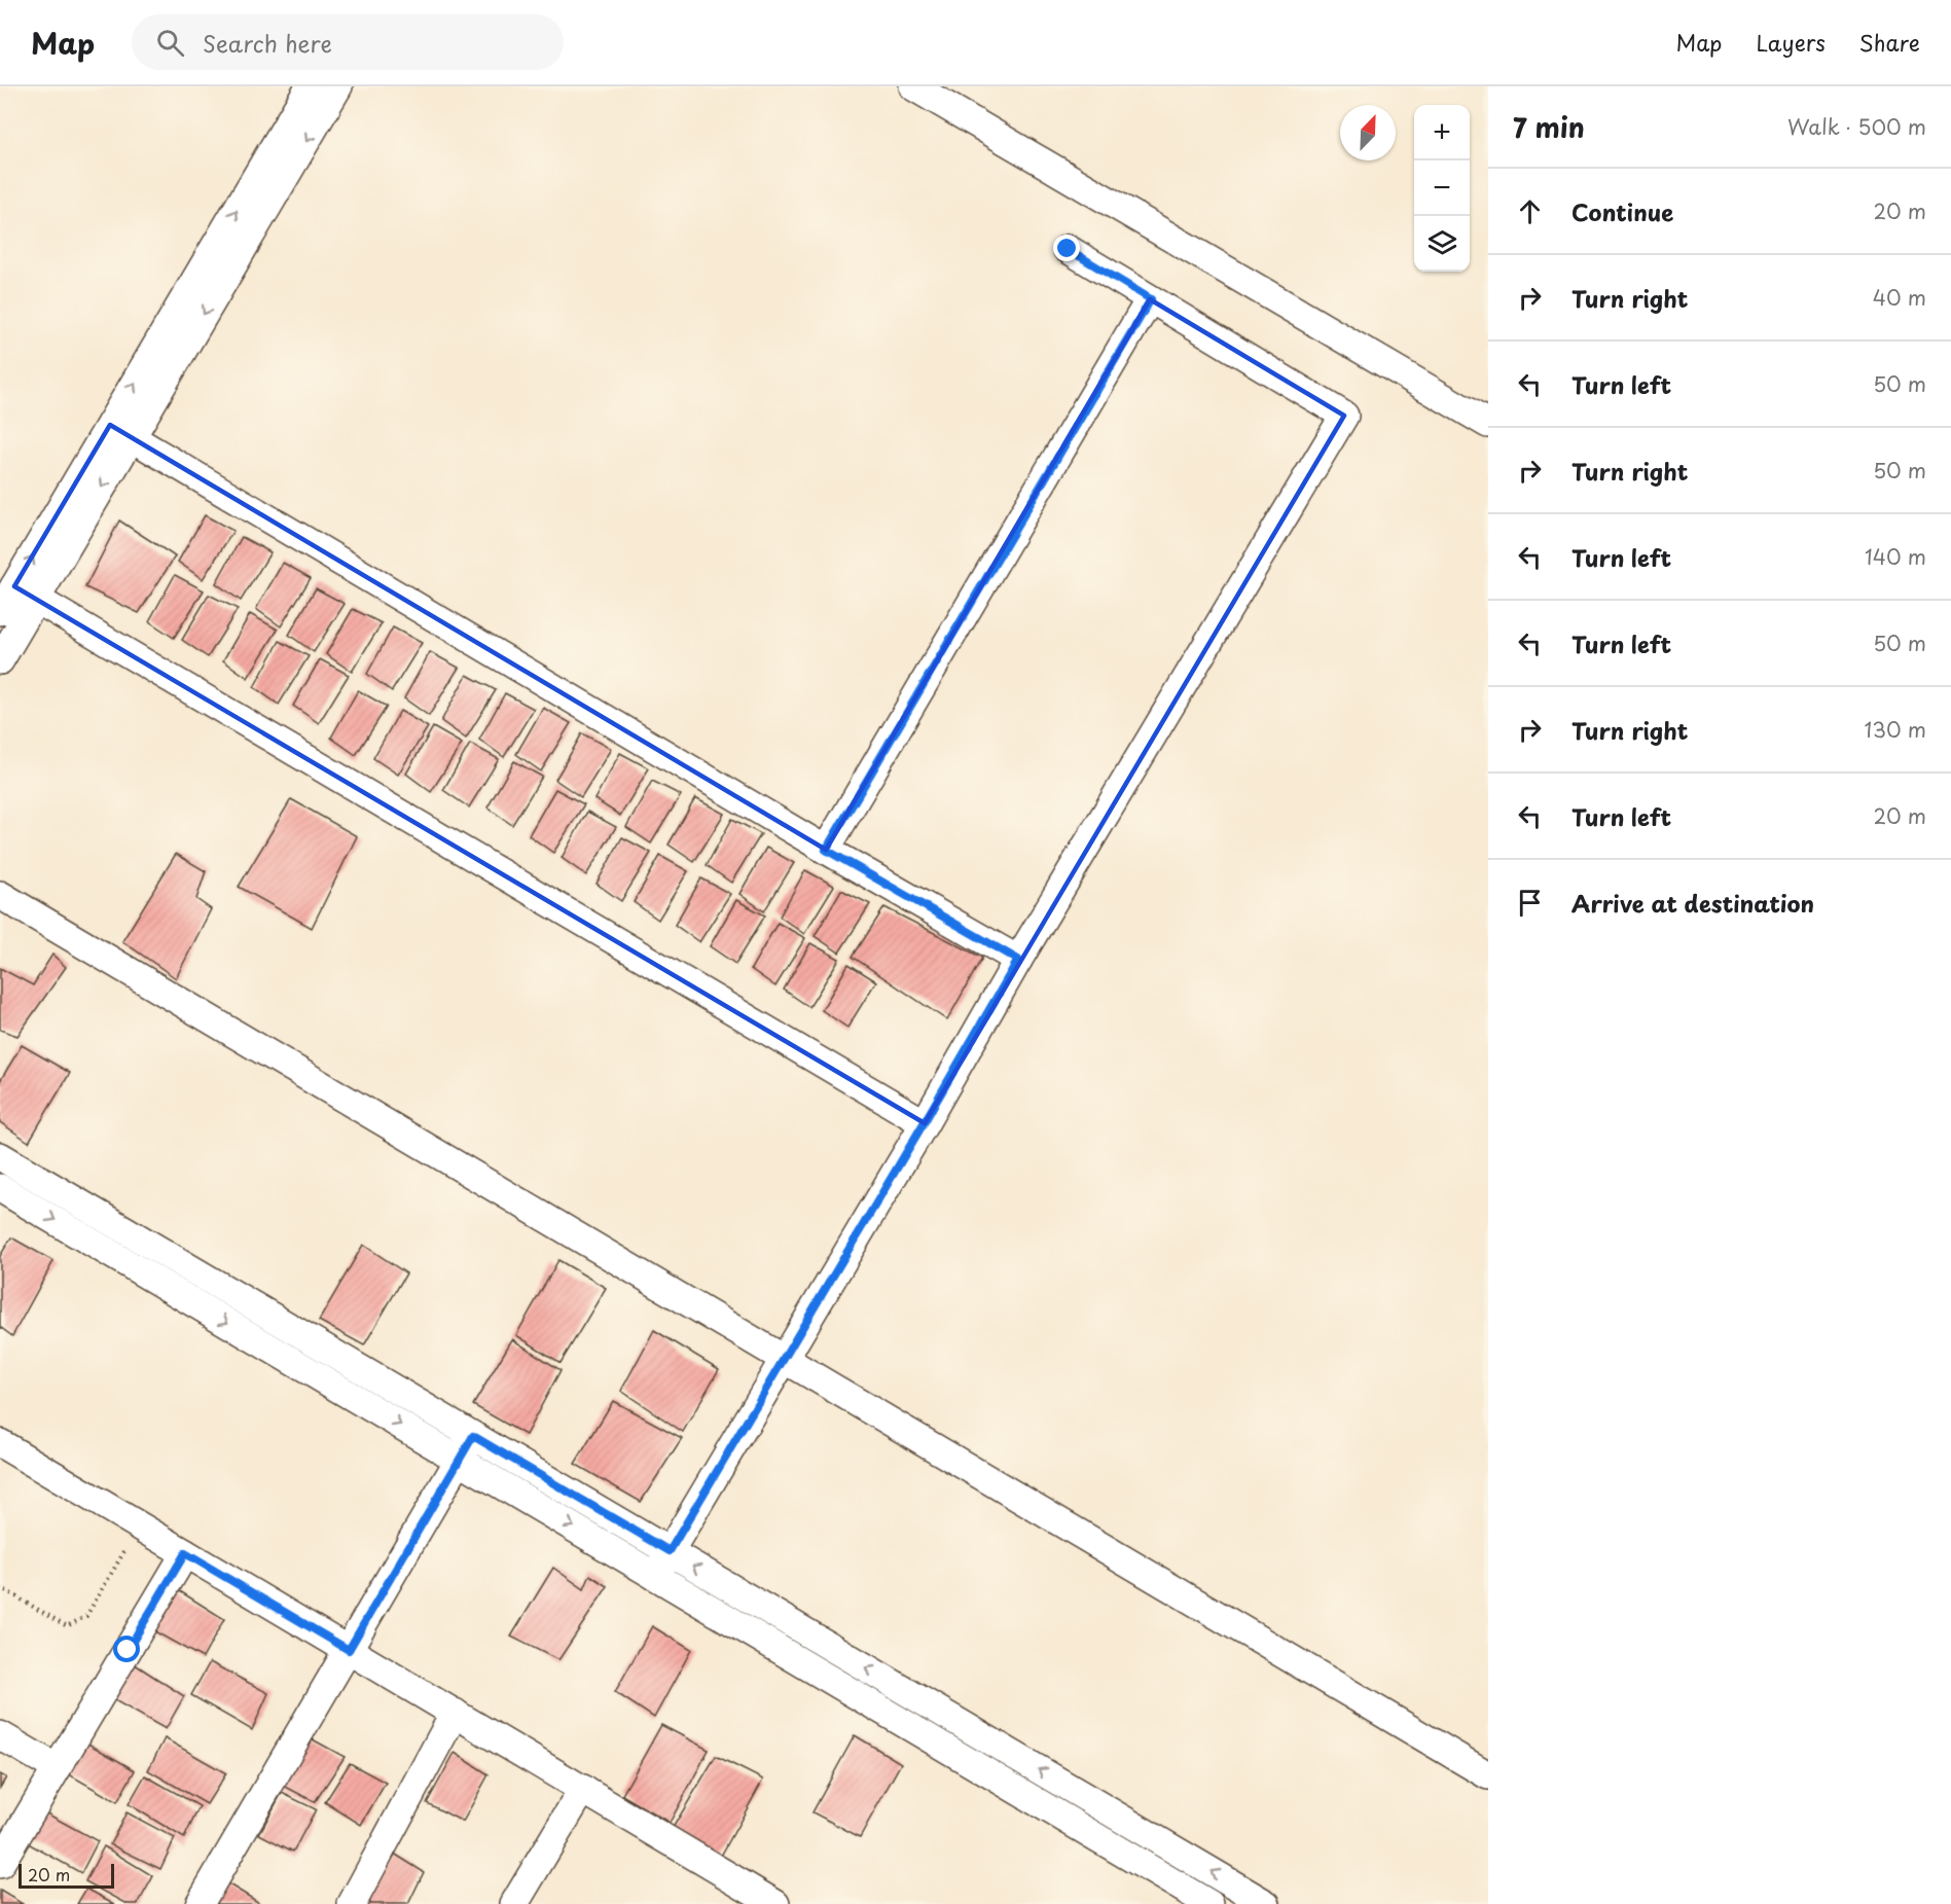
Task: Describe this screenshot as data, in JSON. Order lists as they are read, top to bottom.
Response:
{
  "scale_bar": "20 m",
  "north": "top right",
  "page": {
    "header": "Map",
    "search": "Search here",
    "nav": ["Map", "Layers", "Share"],
    "heading": ["7 min", "Walk · 500 m"],
    "map_buttons": ["+", "−"],
    "list": [
      ["Continue", "20 m"],
      ["Turn right", "40 m"],
      ["Turn left", "50 m"],
      ["Turn right", "50 m"],
      ["Turn left", "140 m"],
      ["Turn left", "50 m"],
      ["Turn right", "130 m"],
      ["Turn left", "20 m"],
      "Arrive at destination"
    ],
    "scale": "20 m"
  }
}
